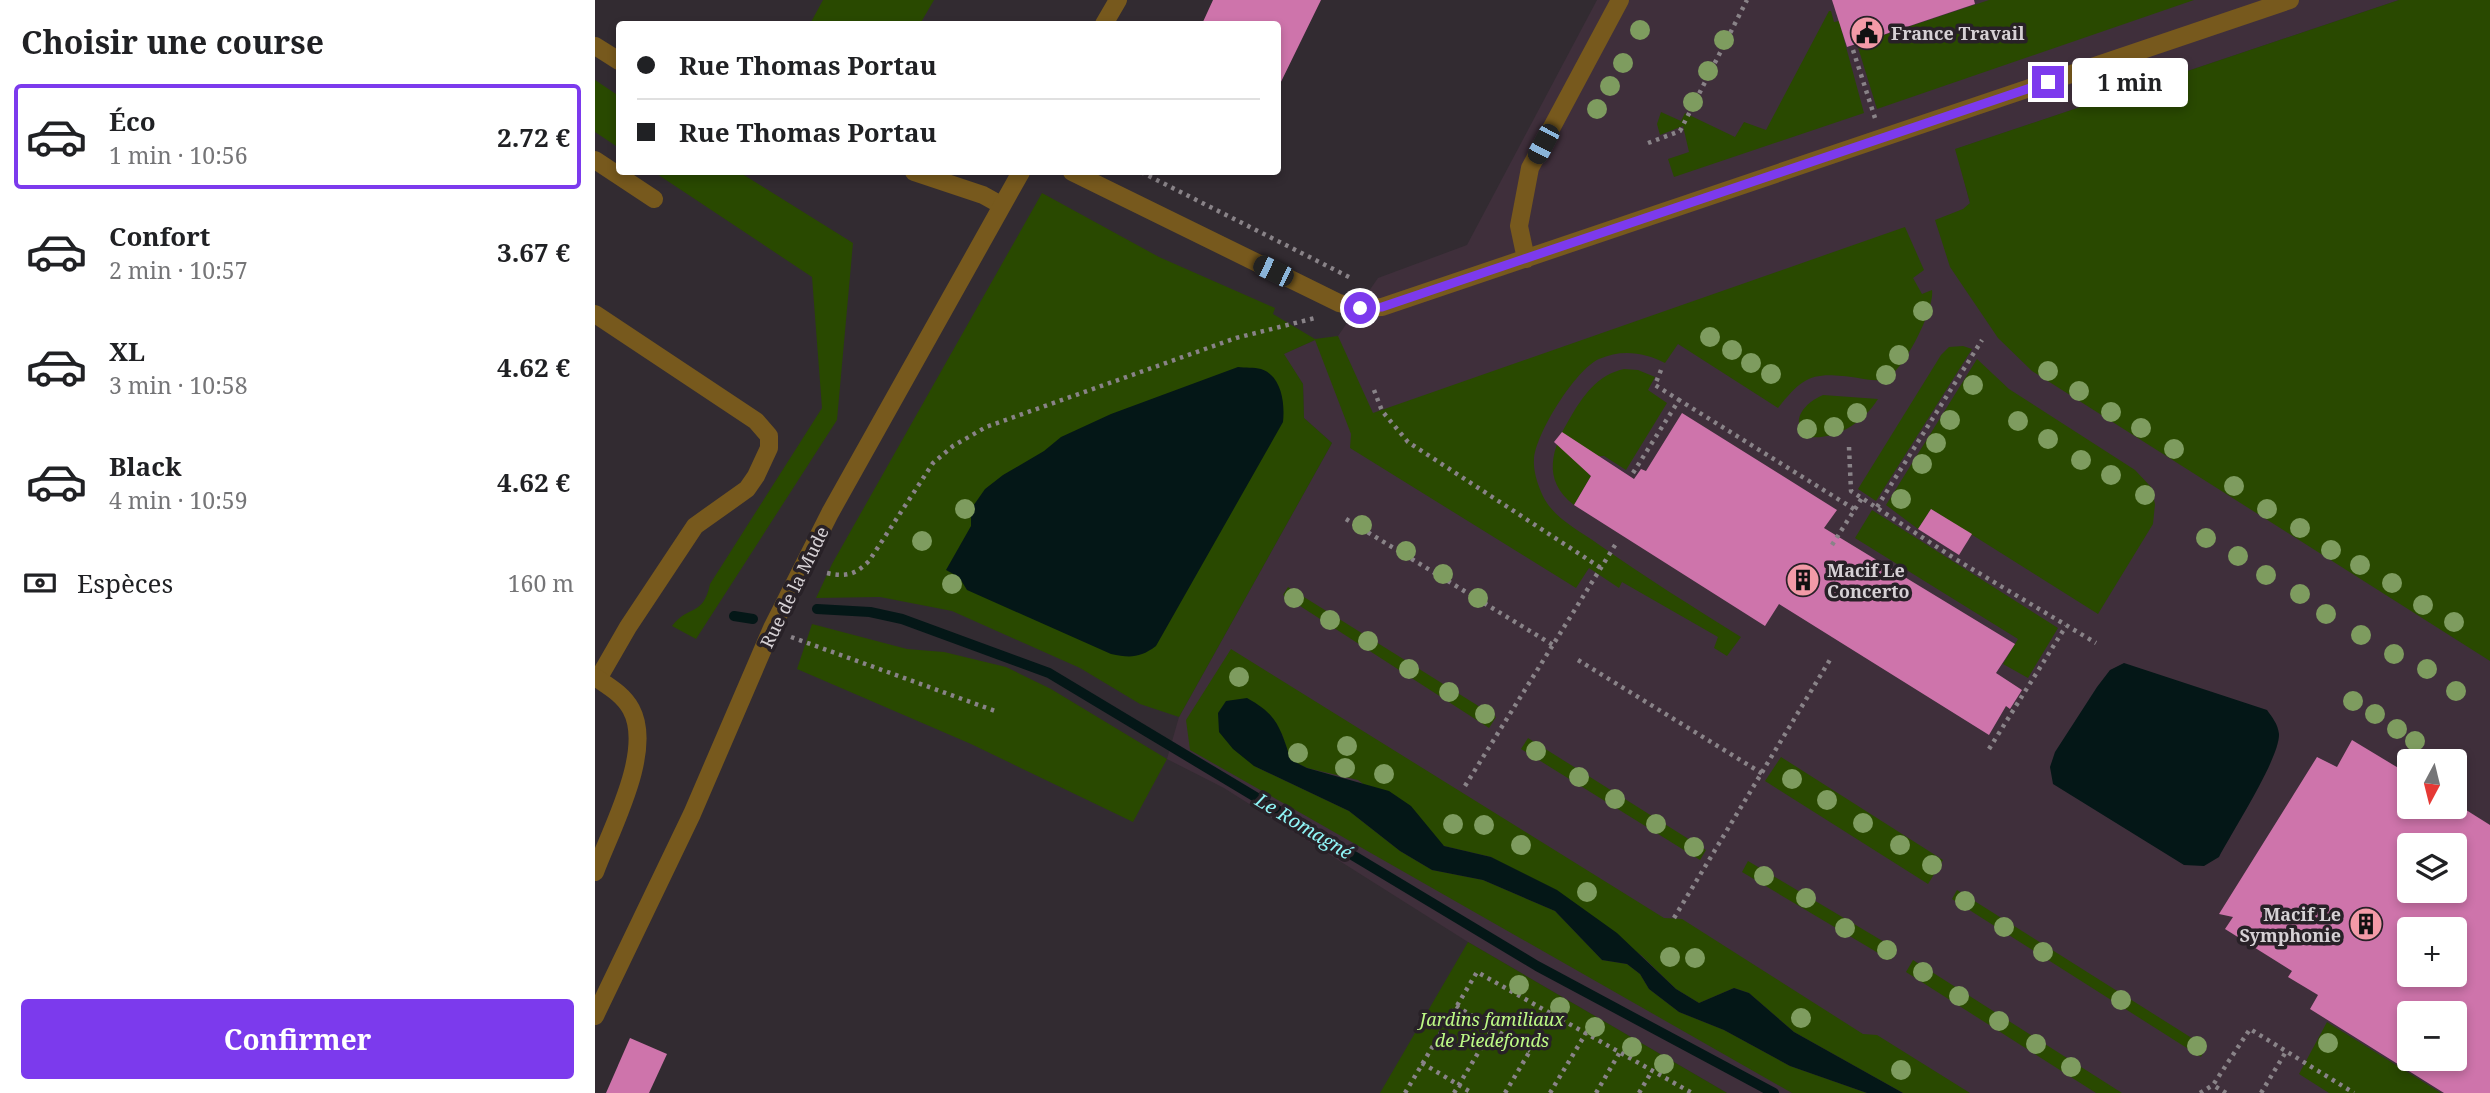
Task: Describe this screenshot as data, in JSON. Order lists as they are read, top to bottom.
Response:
{
  "streets": {
    "street": ["Rue de la Mude"]
  },
  "water": ["Le Romagné"],
  "parks": ["Jardins familiaux de Piedefonds"],
  "places": {
    "public building": ["France Travail"],
    "building": ["Macif Le Concerto", "Macif Le Symphonie"]
  },
  "north": "bottom",
  "page": {
    "heading": "Choisir une course",
    "banner": ["Rue Thomas Portau", "Rue Thomas Portau"],
    "bubble": "1 min",
    "list": [
      {
        "name": "Éco",
        "note": "1 min · 10:56",
        "value": "2.72 €"
      },
      {
        "name": "Confort",
        "note": "2 min · 10:57",
        "value": "3.67 €"
      },
      {
        "name": "XL",
        "note": "3 min · 10:58",
        "value": "4.62 €"
      },
      {
        "name": "Black",
        "note": "4 min · 10:59",
        "value": "4.62 €"
      }
    ],
    "pay": ["Espèces", "160 m"],
    "map_buttons": ["+", "−"],
    "buttons": "Confirmer"
  }
}
